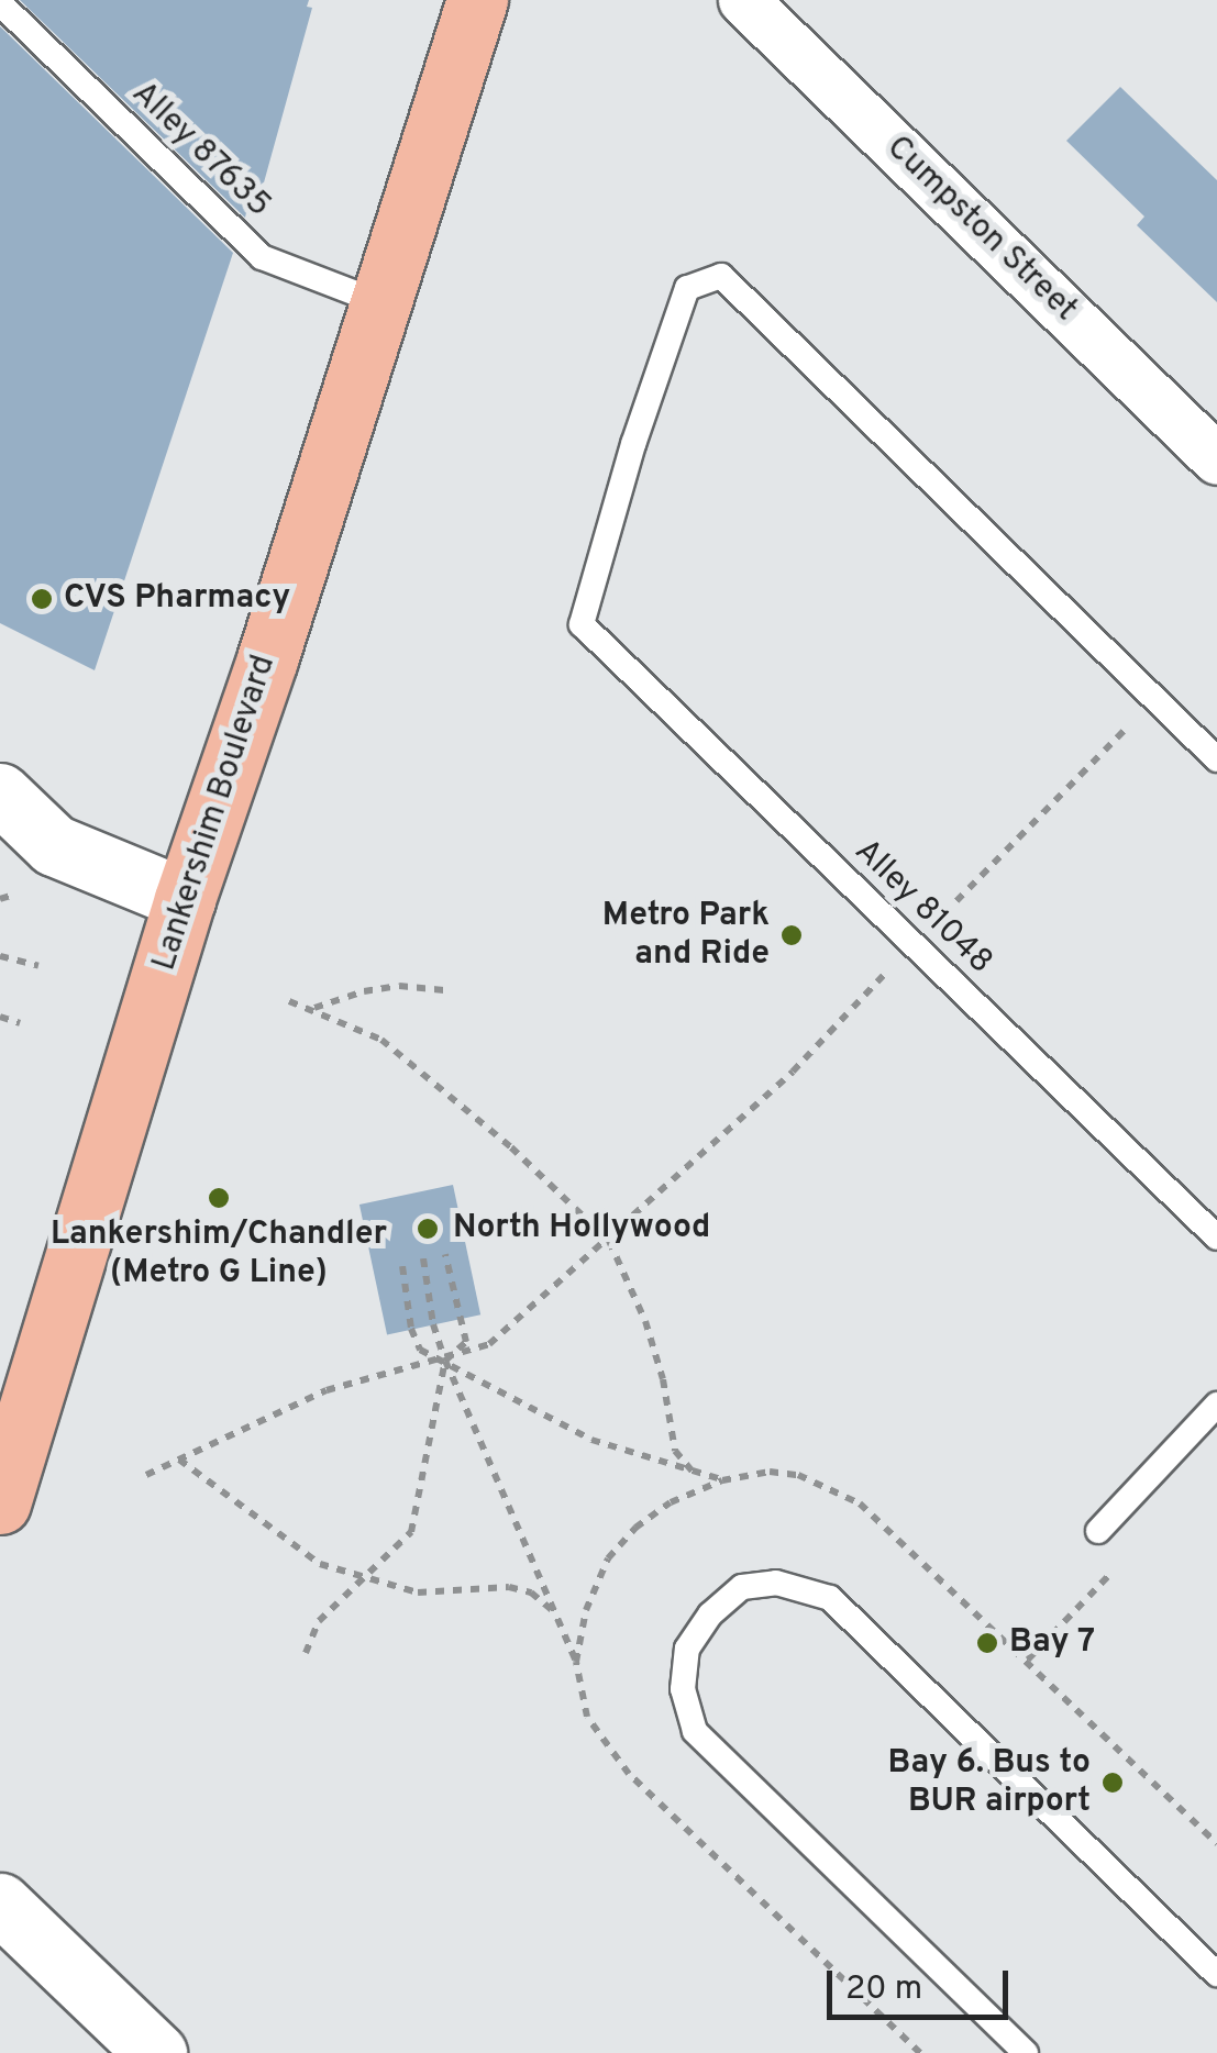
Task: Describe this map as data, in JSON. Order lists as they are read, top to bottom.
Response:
{
  "streets": {
    "main road": ["Lankershim Boulevard"],
    "street": ["Cumpston Street"],
    "lane": ["Alley 87635", "Alley 81048"]
  },
  "crossings": [
    ["Alley 87635", "Lankershim Boulevard"]
  ],
  "places": [
    "CVS Pharmacy",
    "Metro Park and Ride",
    "Lankershim/Chandler (Metro G Line)",
    "North Hollywood",
    "Bay 7",
    "Bay 6. Bus to BUR airport"
  ],
  "scale_bar": "20 m"
}
